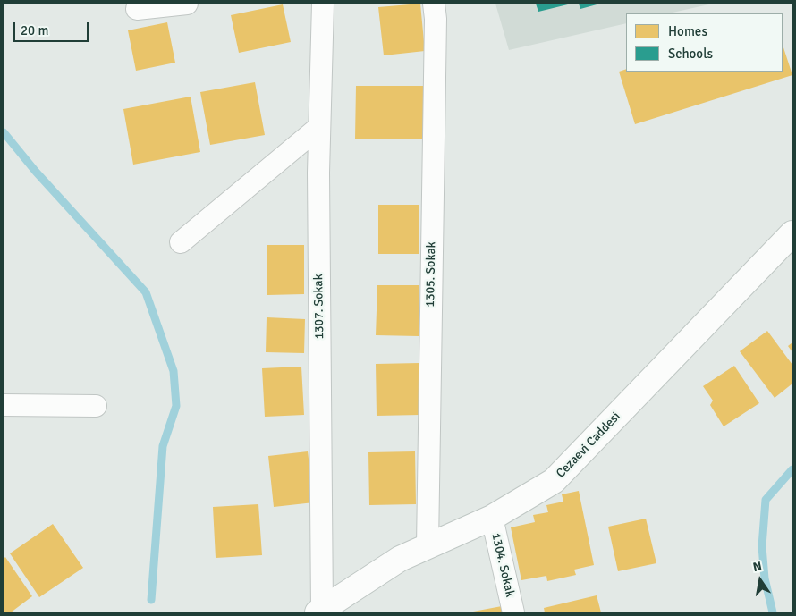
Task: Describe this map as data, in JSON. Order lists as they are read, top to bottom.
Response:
{
  "streets": {
    "street": [
      "1305. Sokak",
      "1307. Sokak",
      "Cezaevi Caddesi",
      "1304. Sokak"
    ]
  },
  "crossings": [
    ["1305. Sokak", "Cezaevi Caddesi"],
    ["1307. Sokak", "Cezaevi Caddesi"],
    ["Cezaevi Caddesi", "1304. Sokak"]
  ],
  "legend": ["Homes", "Schools"],
  "scale_bar": "20 m",
  "north": "top"
}
